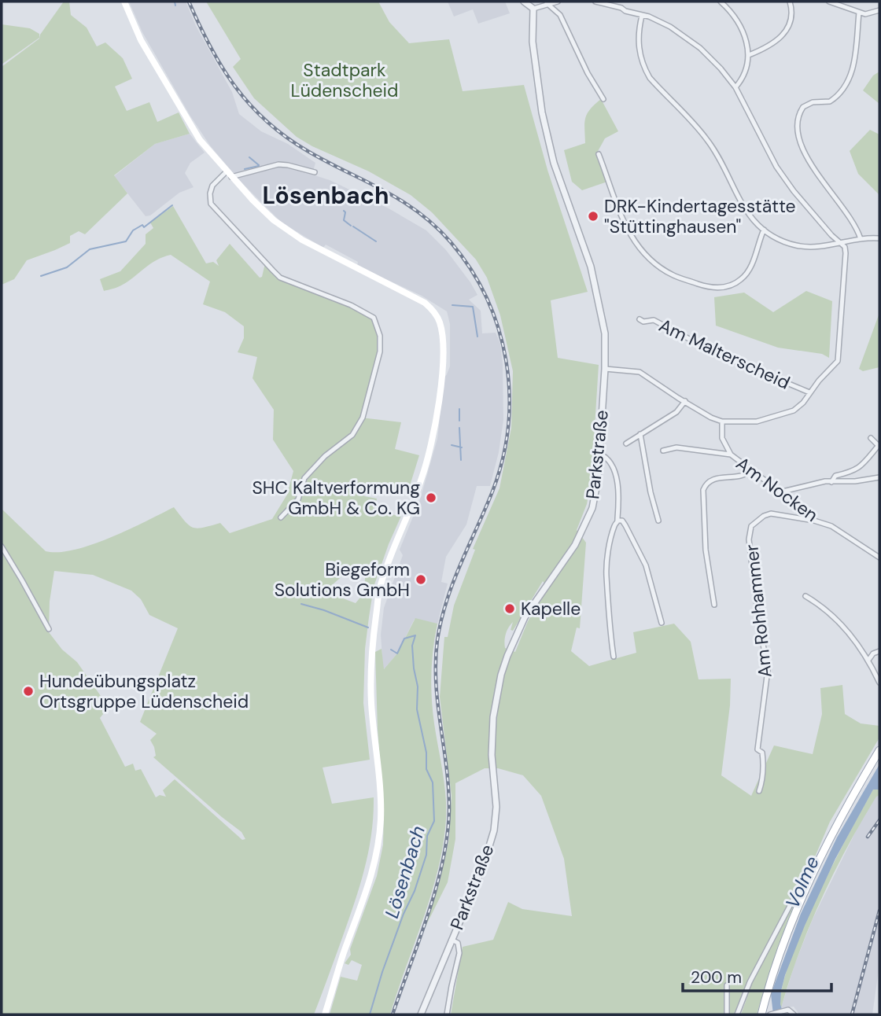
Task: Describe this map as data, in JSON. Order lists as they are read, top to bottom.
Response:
{
  "streets": {
    "street": [
      "Am Malterscheid",
      "Parkstraße",
      "Am Nocken",
      "Am Rohhammer"
    ]
  },
  "crossings": [
    ["Am Nocken", "Am Rohhammer"]
  ],
  "districts": ["Lösenbach"],
  "water": ["Lösenbach", "Volme"],
  "parks": ["Stadtpark Lüdenscheid"],
  "places": [
    "DRK-Kindertagesstätte \"Stüttinghausen\"",
    "SHC Kaltverformung GmbH & Co. KG",
    "Biegeform Solutions GmbH",
    "Kapelle",
    "Hundeübungsplatz Ortsgruppe Lüdenscheid"
  ],
  "scale_bar": "200 m"
}
